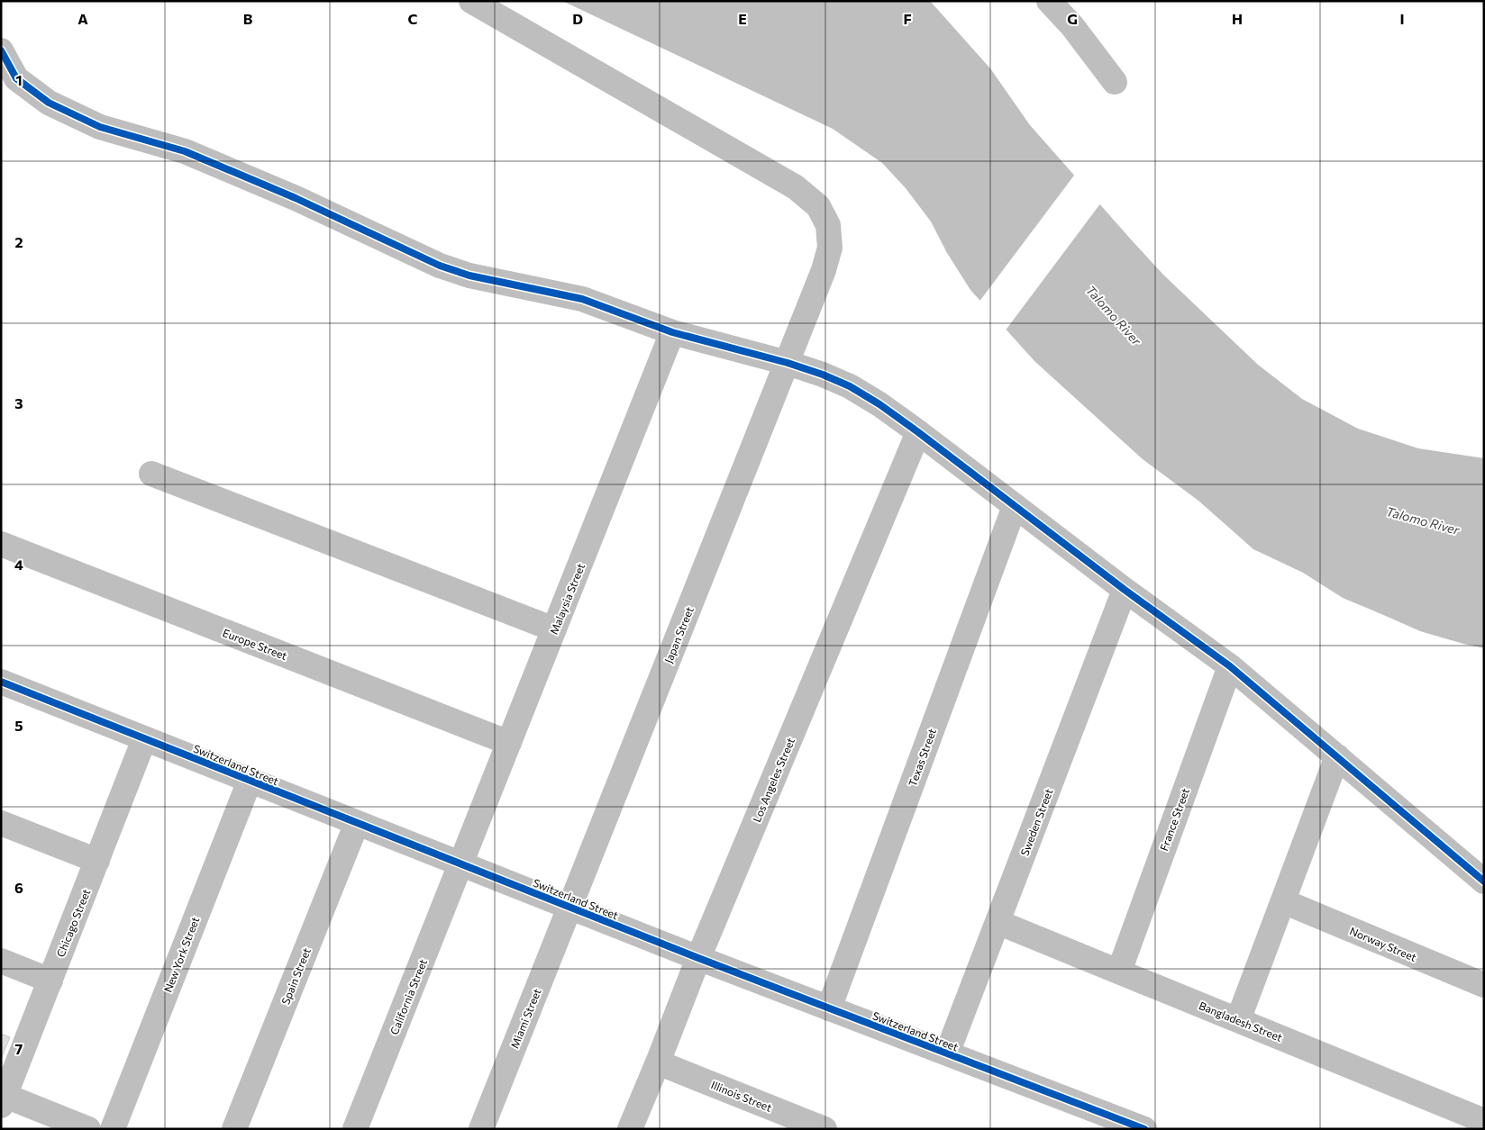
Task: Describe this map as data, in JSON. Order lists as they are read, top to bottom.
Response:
{
  "streets": {
    "street": [
      "Malaysia Street",
      "Japan Street",
      "Europe Street",
      "Texas Street",
      "Switzerland Street",
      "Los Angeles Street",
      "France Street",
      "Sweden Street",
      "Chicago Street",
      "Norway Street",
      "New York Street",
      "Spain Street",
      "California Street",
      "Miami Street",
      "Bangladesh Street",
      "Illinois Street"
    ]
  },
  "crossings": [
    ["Malaysia Street", "Europe Street"],
    ["Malaysia Street", "Switzerland Street"],
    ["Malaysia Street", "California Street"],
    ["Japan Street", "Switzerland Street"],
    ["Japan Street", "Miami Street"],
    ["Texas Street", "Switzerland Street"],
    ["Switzerland Street", "Los Angeles Street"],
    ["Switzerland Street", "Sweden Street"],
    ["Switzerland Street", "Chicago Street"],
    ["Switzerland Street", "New York Street"],
    ["Switzerland Street", "Spain Street"],
    ["Switzerland Street", "California Street"],
    ["Switzerland Street", "Miami Street"],
    ["Los Angeles Street", "Illinois Street"],
    ["France Street", "Bangladesh Street"],
    ["Sweden Street", "Bangladesh Street"]
  ],
  "water": ["Talomo River"],
  "grid": {
    "columns": [
      "A",
      "B",
      "C",
      "D",
      "E",
      "F",
      "G",
      "H",
      "I"
    ],
    "rows": [
      "1",
      "2",
      "3",
      "4",
      "5",
      "6",
      "7"
    ]
  }
}
